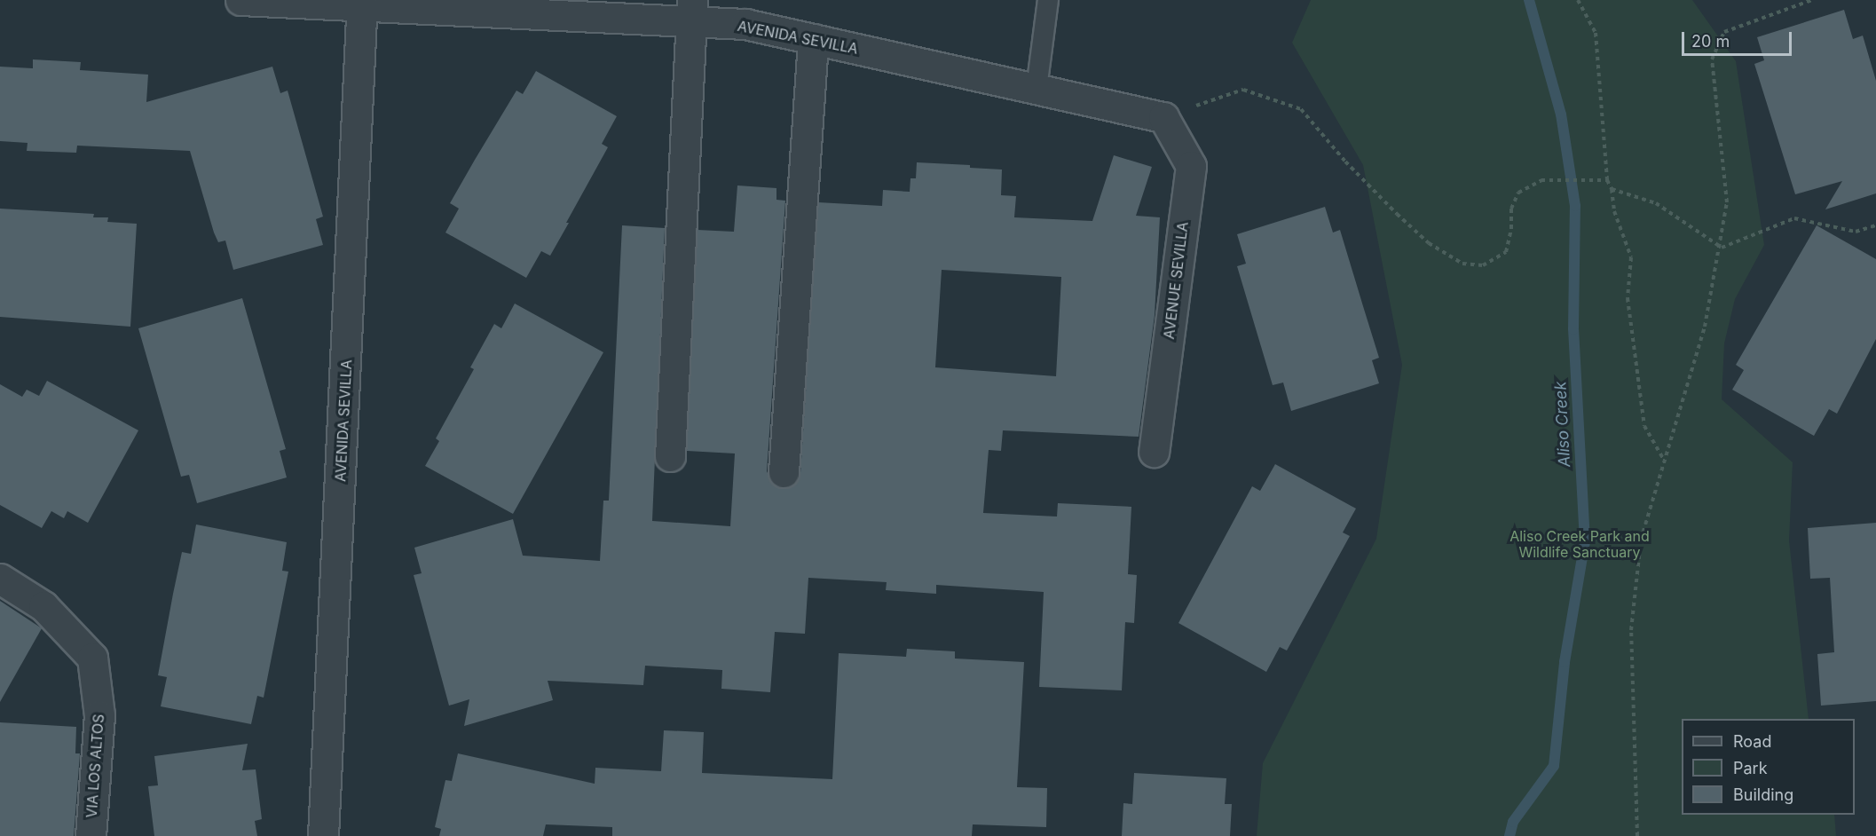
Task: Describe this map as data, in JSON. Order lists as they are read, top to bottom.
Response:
{
  "streets": {
    "street": ["AVENIDA SEVILLA", "AVENUE SEVILLA", "VIA LOS ALTOS"]
  },
  "crossings": [
    ["AVENIDA SEVILLA", "AVENUE SEVILLA"]
  ],
  "water": ["Aliso Creek"],
  "parks": ["Aliso Creek Park and Wildlife Sanctuary"],
  "legend": ["Road", "Park", "Building"],
  "scale_bar": "20 m"
}
